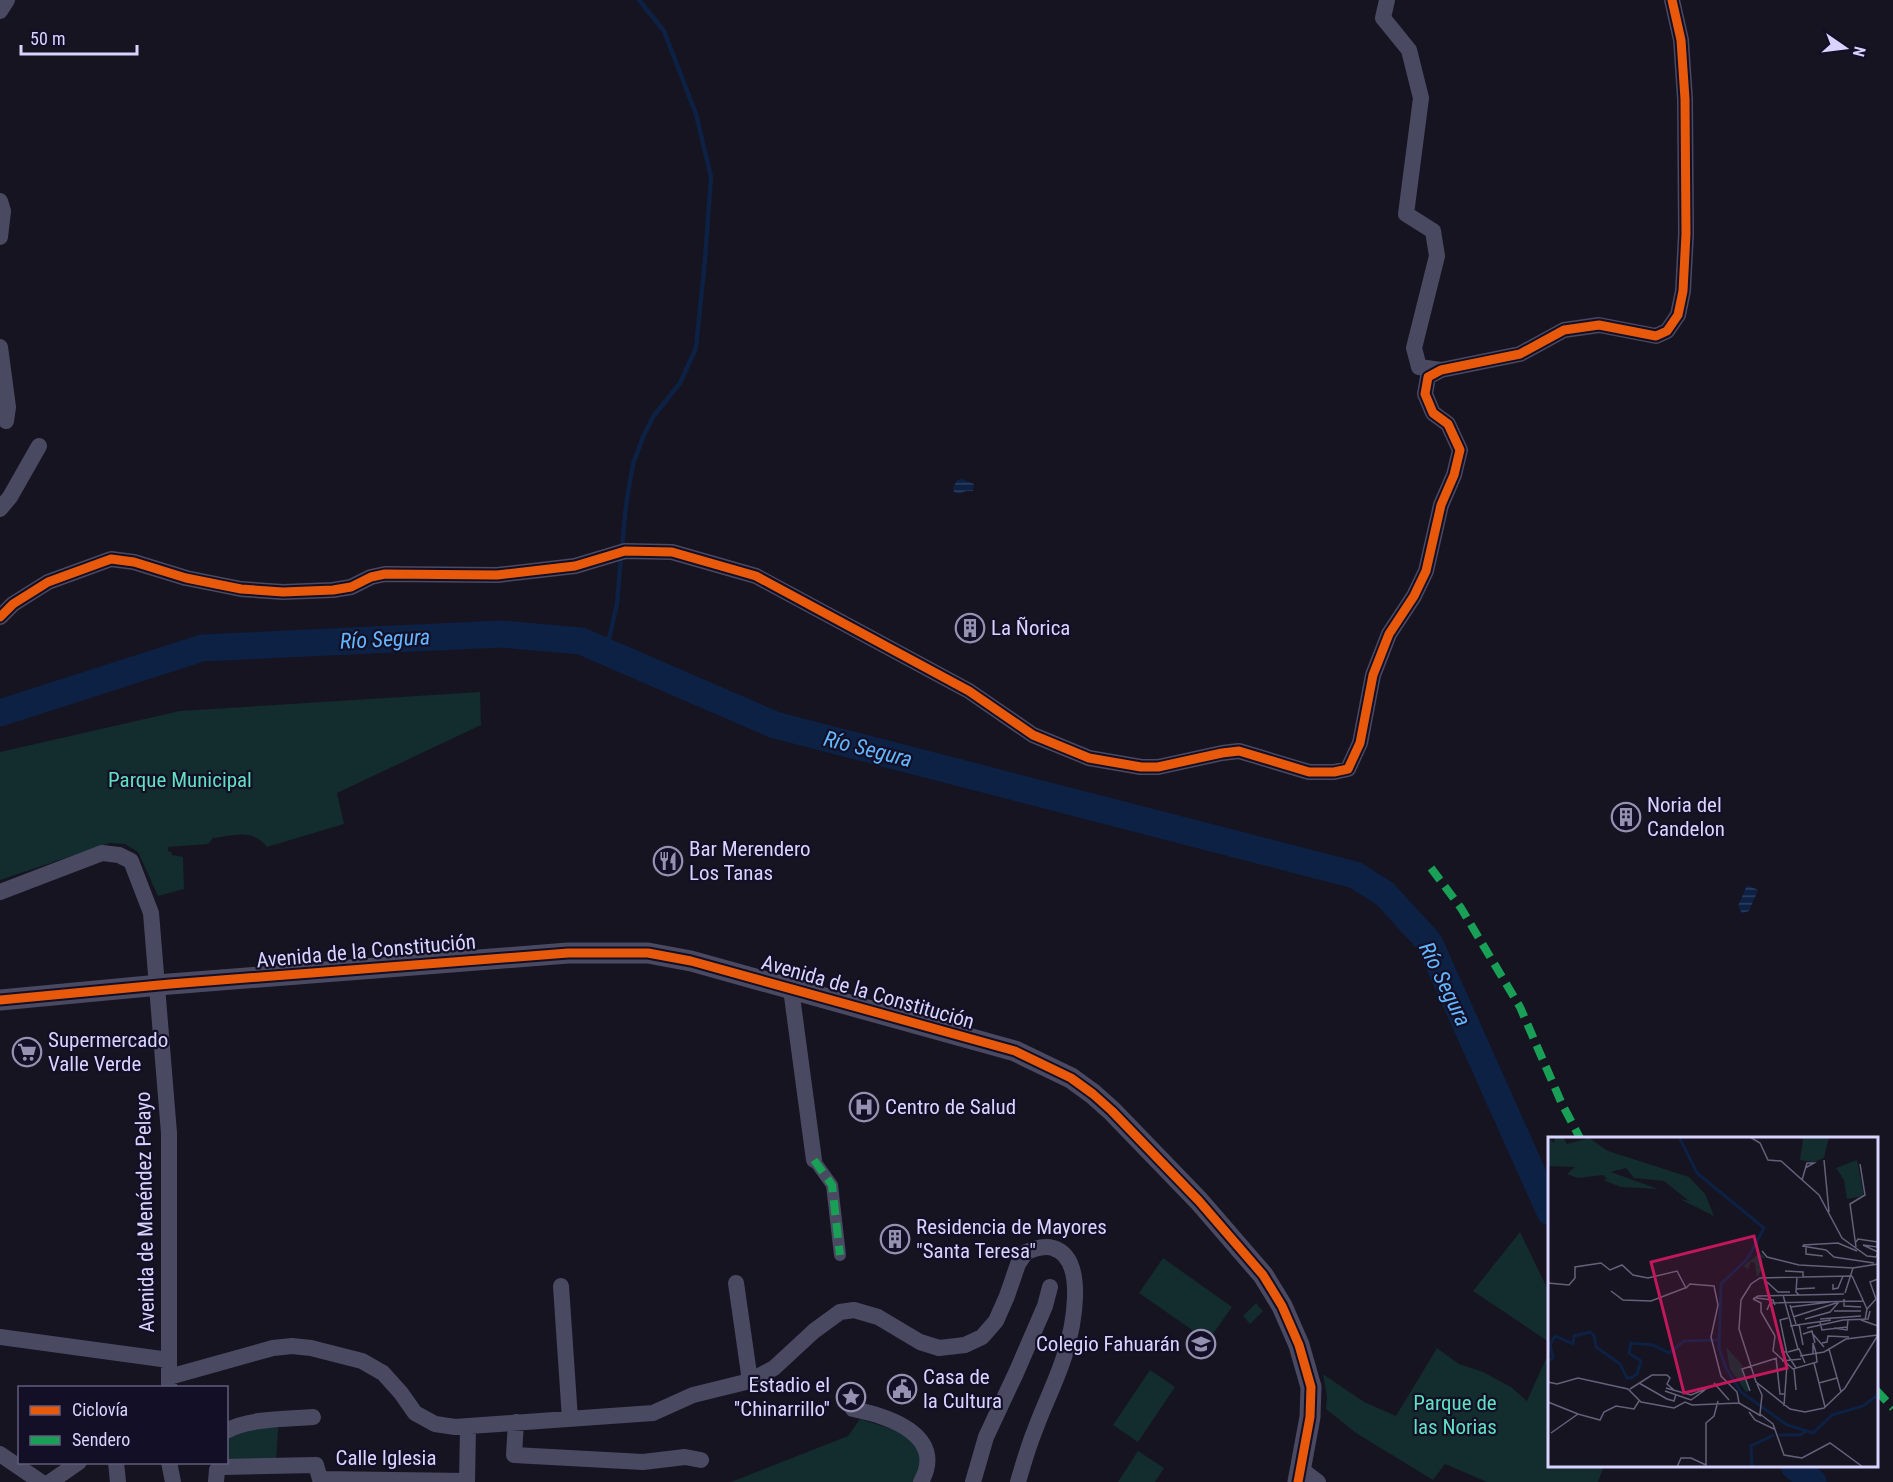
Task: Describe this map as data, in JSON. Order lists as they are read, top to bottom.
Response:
{
  "streets": {
    "street": ["Avenida de la Constitución", "Avenida de Menéndez Pelayo", "Calle Iglesia"]
  },
  "crossings": [
    ["Avenida de la Constitución", "Avenida de Menéndez Pelayo"]
  ],
  "water": ["Río Segura"],
  "parks": ["Parque Municipal", "Parque de las Norias"],
  "places": {
    "building": ["La Ñorica", "Noria del Candelon", "Residencia de Mayores \"Santa Teresa\""],
    "restaurant": ["Bar Merendero Los Tanas"],
    "supermarket": ["Supermercado Valle Verde"],
    "hospital": ["Centro de Salud"],
    "school or university": ["Colegio Fahuarán"],
    "public building": ["Casa de la Cultura"],
    "place": ["Estadio el ''Chinarrillo''"]
  },
  "legend": ["Ciclovía", "Sendero"],
  "scale_bar": "50 m",
  "north": "right"
}
